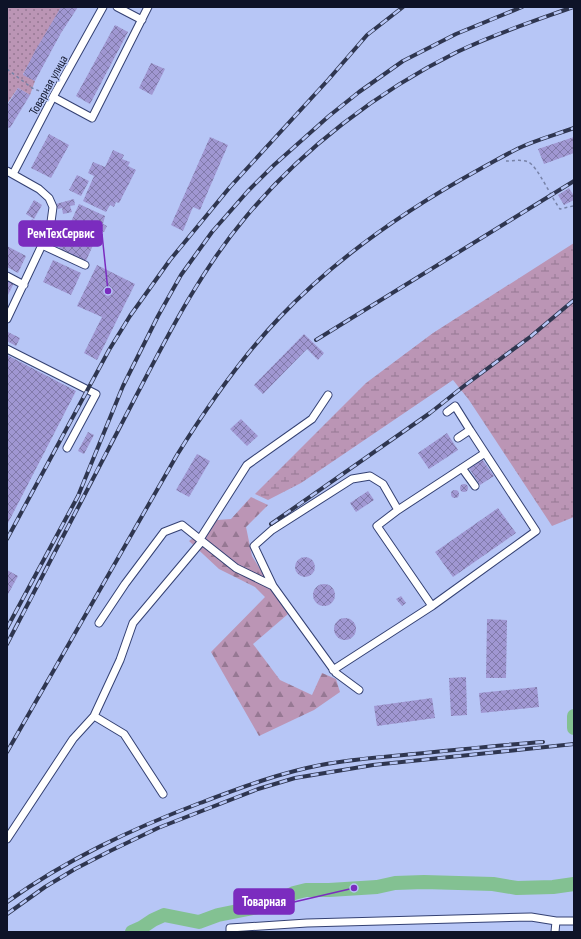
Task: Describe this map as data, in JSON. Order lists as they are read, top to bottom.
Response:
{
  "streets": {
    "street": ["Товарная улица"]
  },
  "places": ["РемТехСервис", "Товарная"]
}
